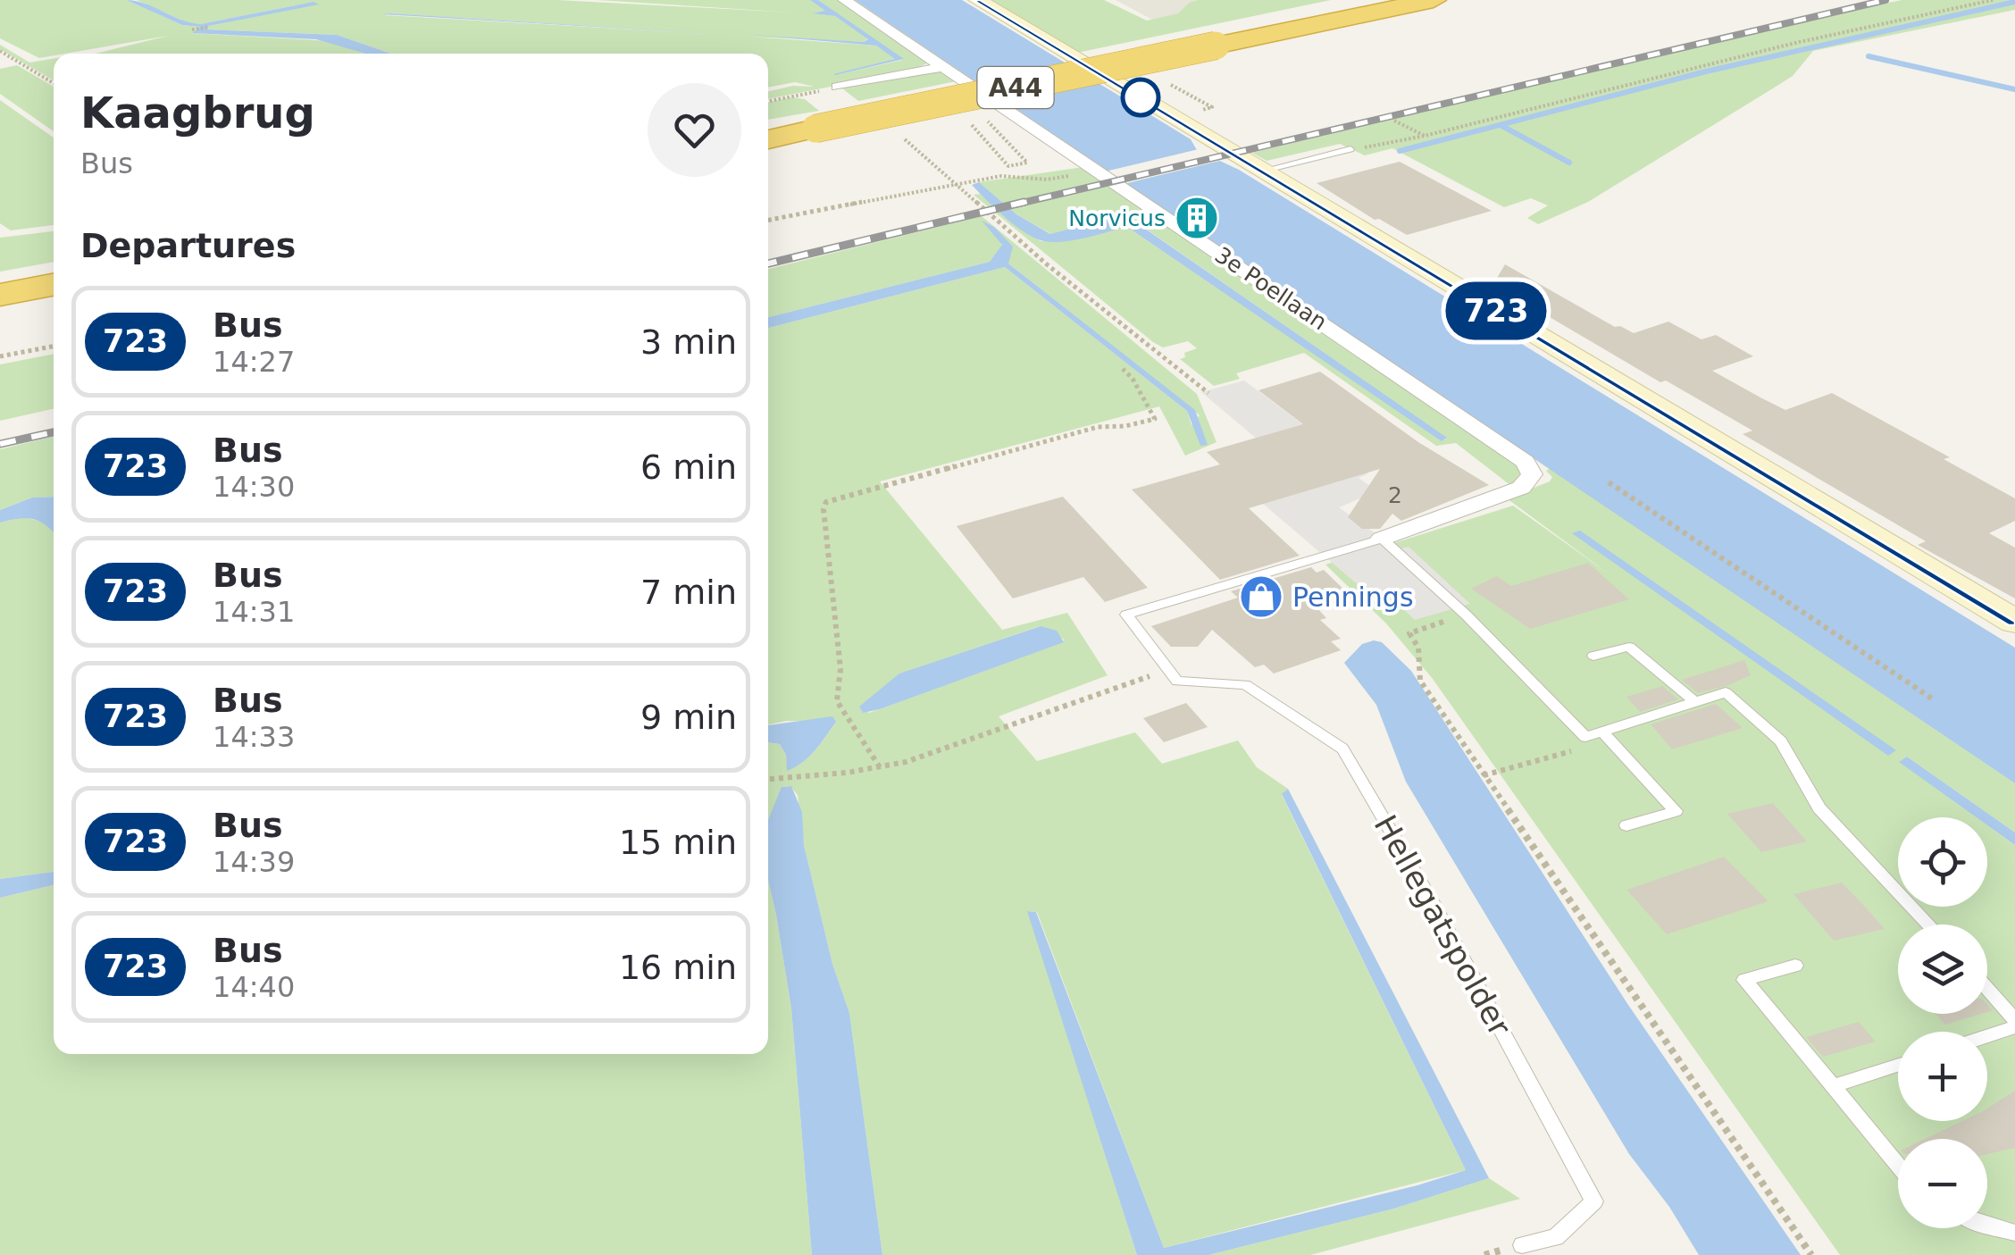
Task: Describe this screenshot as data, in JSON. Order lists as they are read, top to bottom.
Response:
{
  "streets": {
    "highway": ["A44"],
    "street": ["3e Poellaan"],
    "lane": ["Hellegatspolder"]
  },
  "places": {
    "building": ["Norvicus"],
    "shop": ["Pennings"]
  },
  "lines": ["bus line 723"],
  "house_numbers": ["2"],
  "page": {
    "on_map": "723",
    "heading": [
      ["Kaagbrug", "Bus"],
      "Departures"
    ],
    "list": [
      {
        "mark": "723",
        "name": "Bus",
        "note": "14:27",
        "value": "3 min"
      },
      {
        "mark": "723",
        "name": "Bus",
        "note": "14:30",
        "value": "6 min"
      },
      {
        "mark": "723",
        "name": "Bus",
        "note": "14:31",
        "value": "7 min"
      },
      {
        "mark": "723",
        "name": "Bus",
        "note": "14:33",
        "value": "9 min"
      },
      {
        "mark": "723",
        "name": "Bus",
        "note": "14:39",
        "value": "15 min"
      },
      {
        "mark": "723",
        "name": "Bus",
        "note": "14:40",
        "value": "16 min"
      }
    ],
    "map_buttons": ["+", "−"]
  }
}
